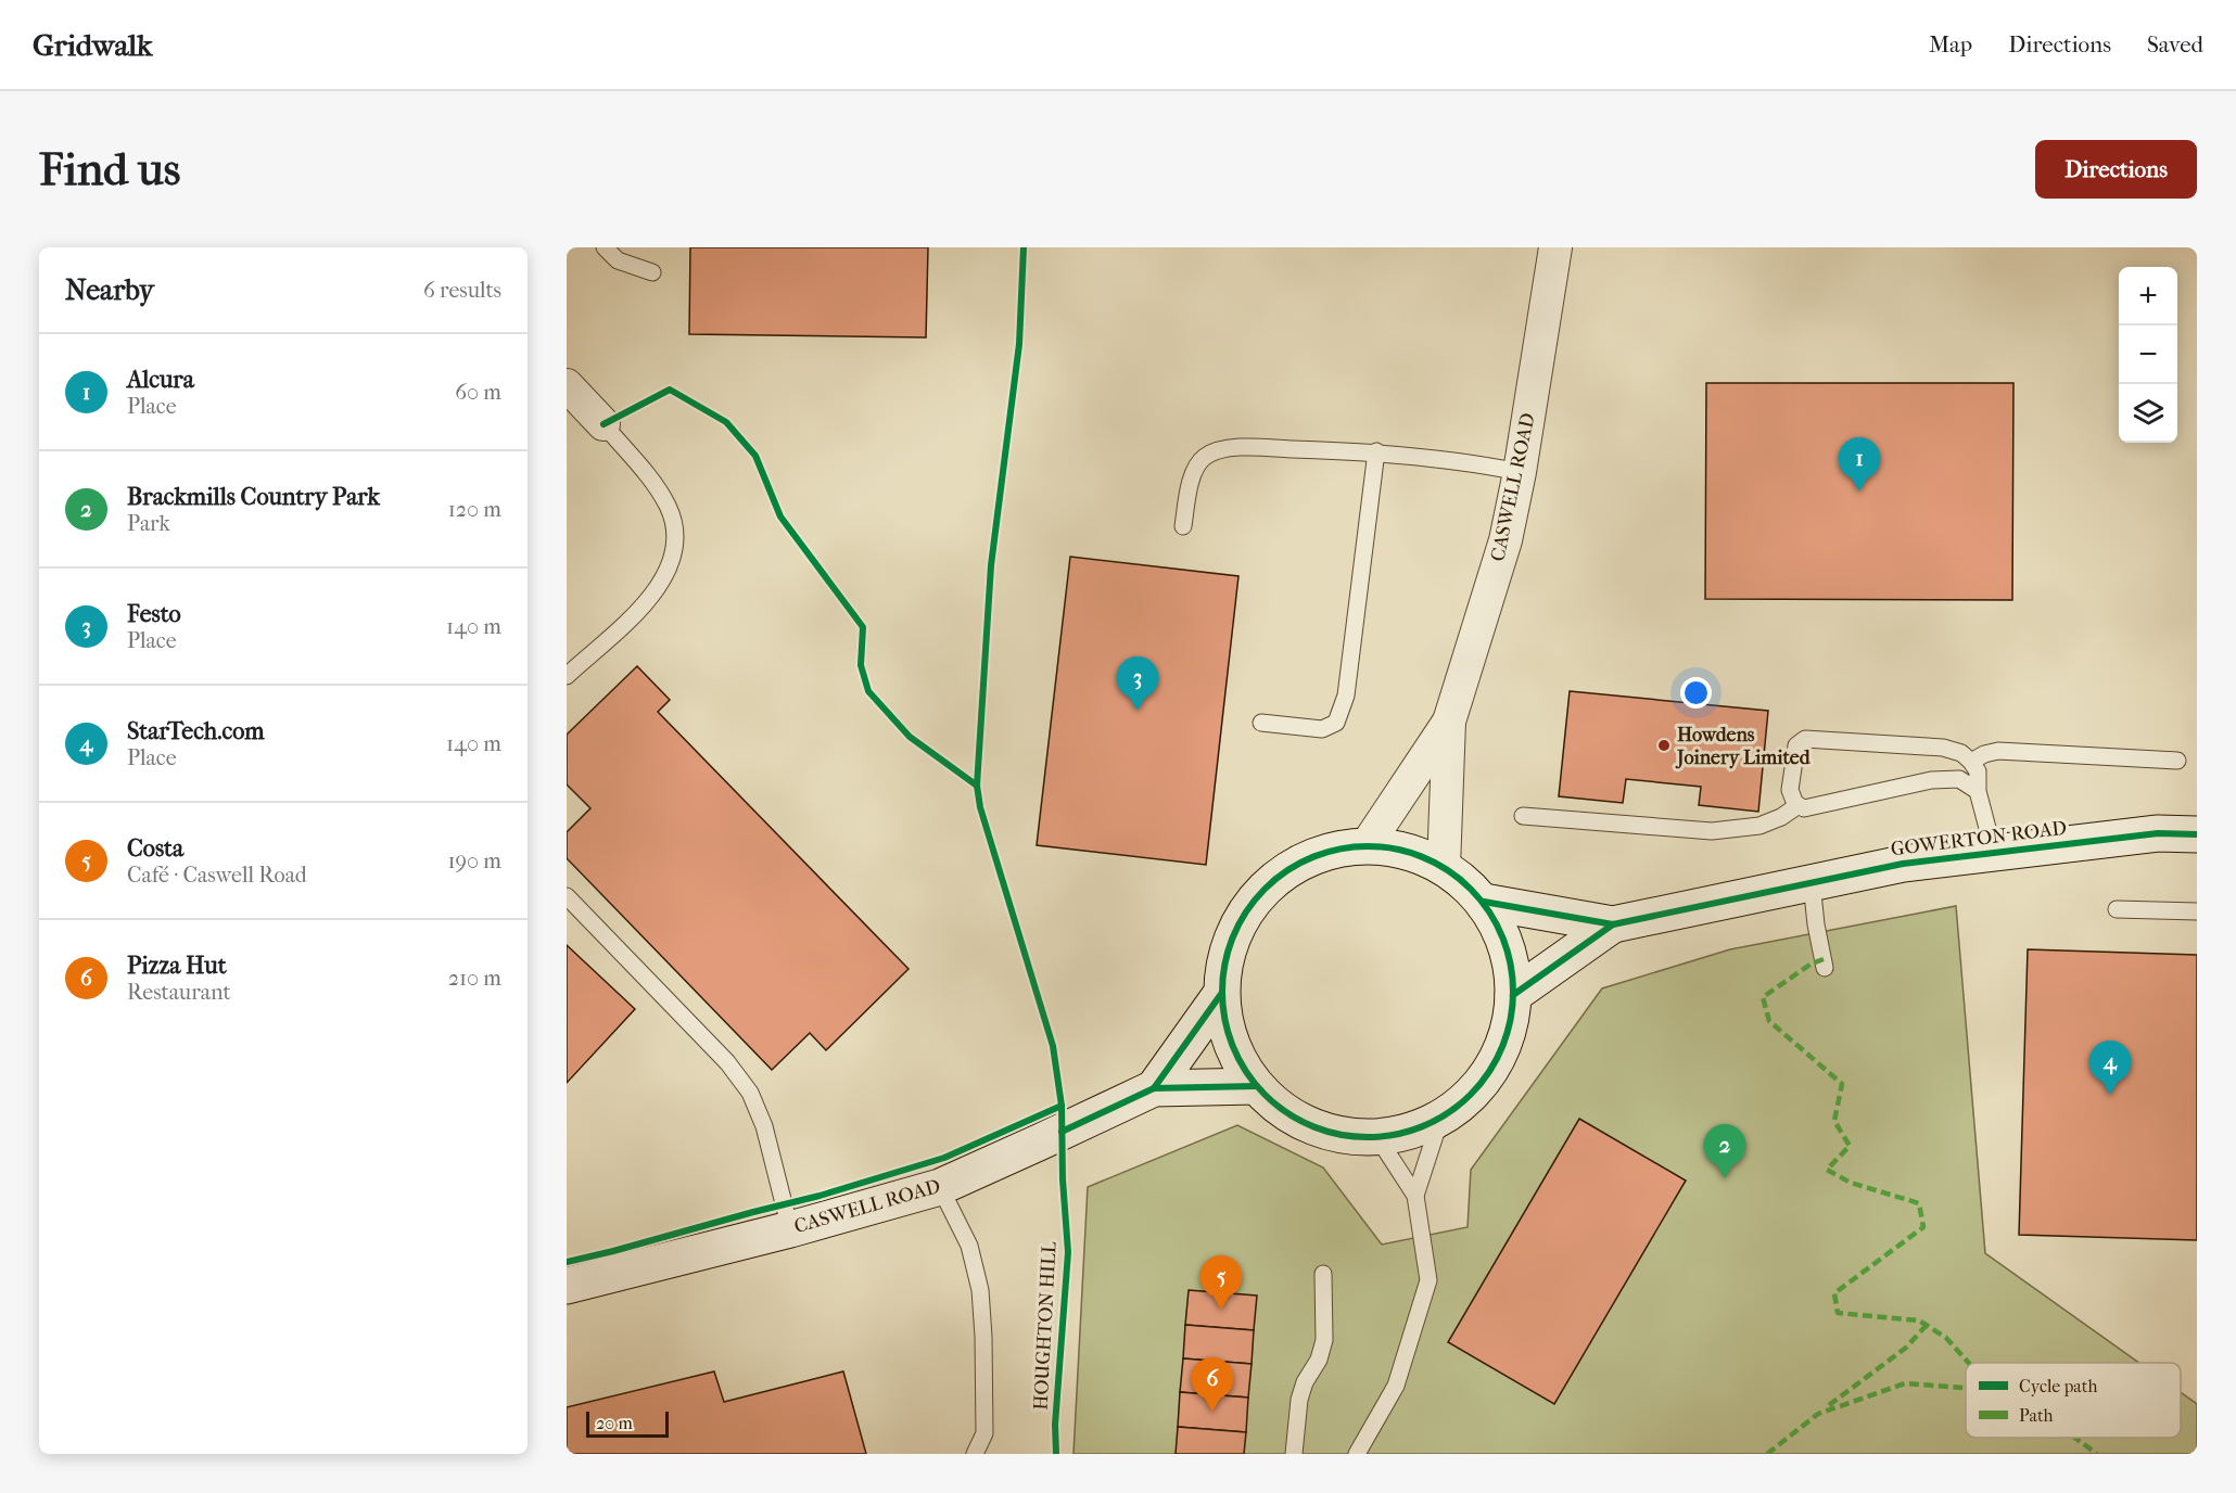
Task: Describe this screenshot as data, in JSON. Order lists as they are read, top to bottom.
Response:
{
  "streets": {
    "street": ["CASWELL ROAD", "GOWERTON ROAD"],
    "cycle path": ["HOUGHTON HILL"]
  },
  "places": ["Howdens Joinery Limited"],
  "legend": ["Cycle path", "Path"],
  "scale_bar": "20 m",
  "page": {
    "header": "Gridwalk",
    "nav": ["Map", "Directions", "Saved"],
    "buttons": "Directions",
    "title": "Find us",
    "heading": ["Nearby", "6 results"],
    "map_buttons": ["+", "−"],
    "list": [
      {
        "mark": "1",
        "name": "Alcura",
        "note": "Place",
        "value": "60 m"
      },
      {
        "mark": "2",
        "name": "Brackmills Country Park",
        "note": "Park",
        "value": "120 m"
      },
      {
        "mark": "3",
        "name": "Festo",
        "note": "Place",
        "value": "140 m"
      },
      {
        "mark": "4",
        "name": "StarTech.com",
        "note": "Place",
        "value": "140 m"
      },
      {
        "mark": "5",
        "name": "Costa",
        "note": "Café · Caswell Road",
        "value": "190 m"
      },
      {
        "mark": "6",
        "name": "Pizza Hut",
        "note": "Restaurant",
        "value": "210 m"
      }
    ],
    "pins": [
      "1",
      "3",
      "4",
      "2",
      "5",
      "6"
    ],
    "scale": "20 m"
  }
}
